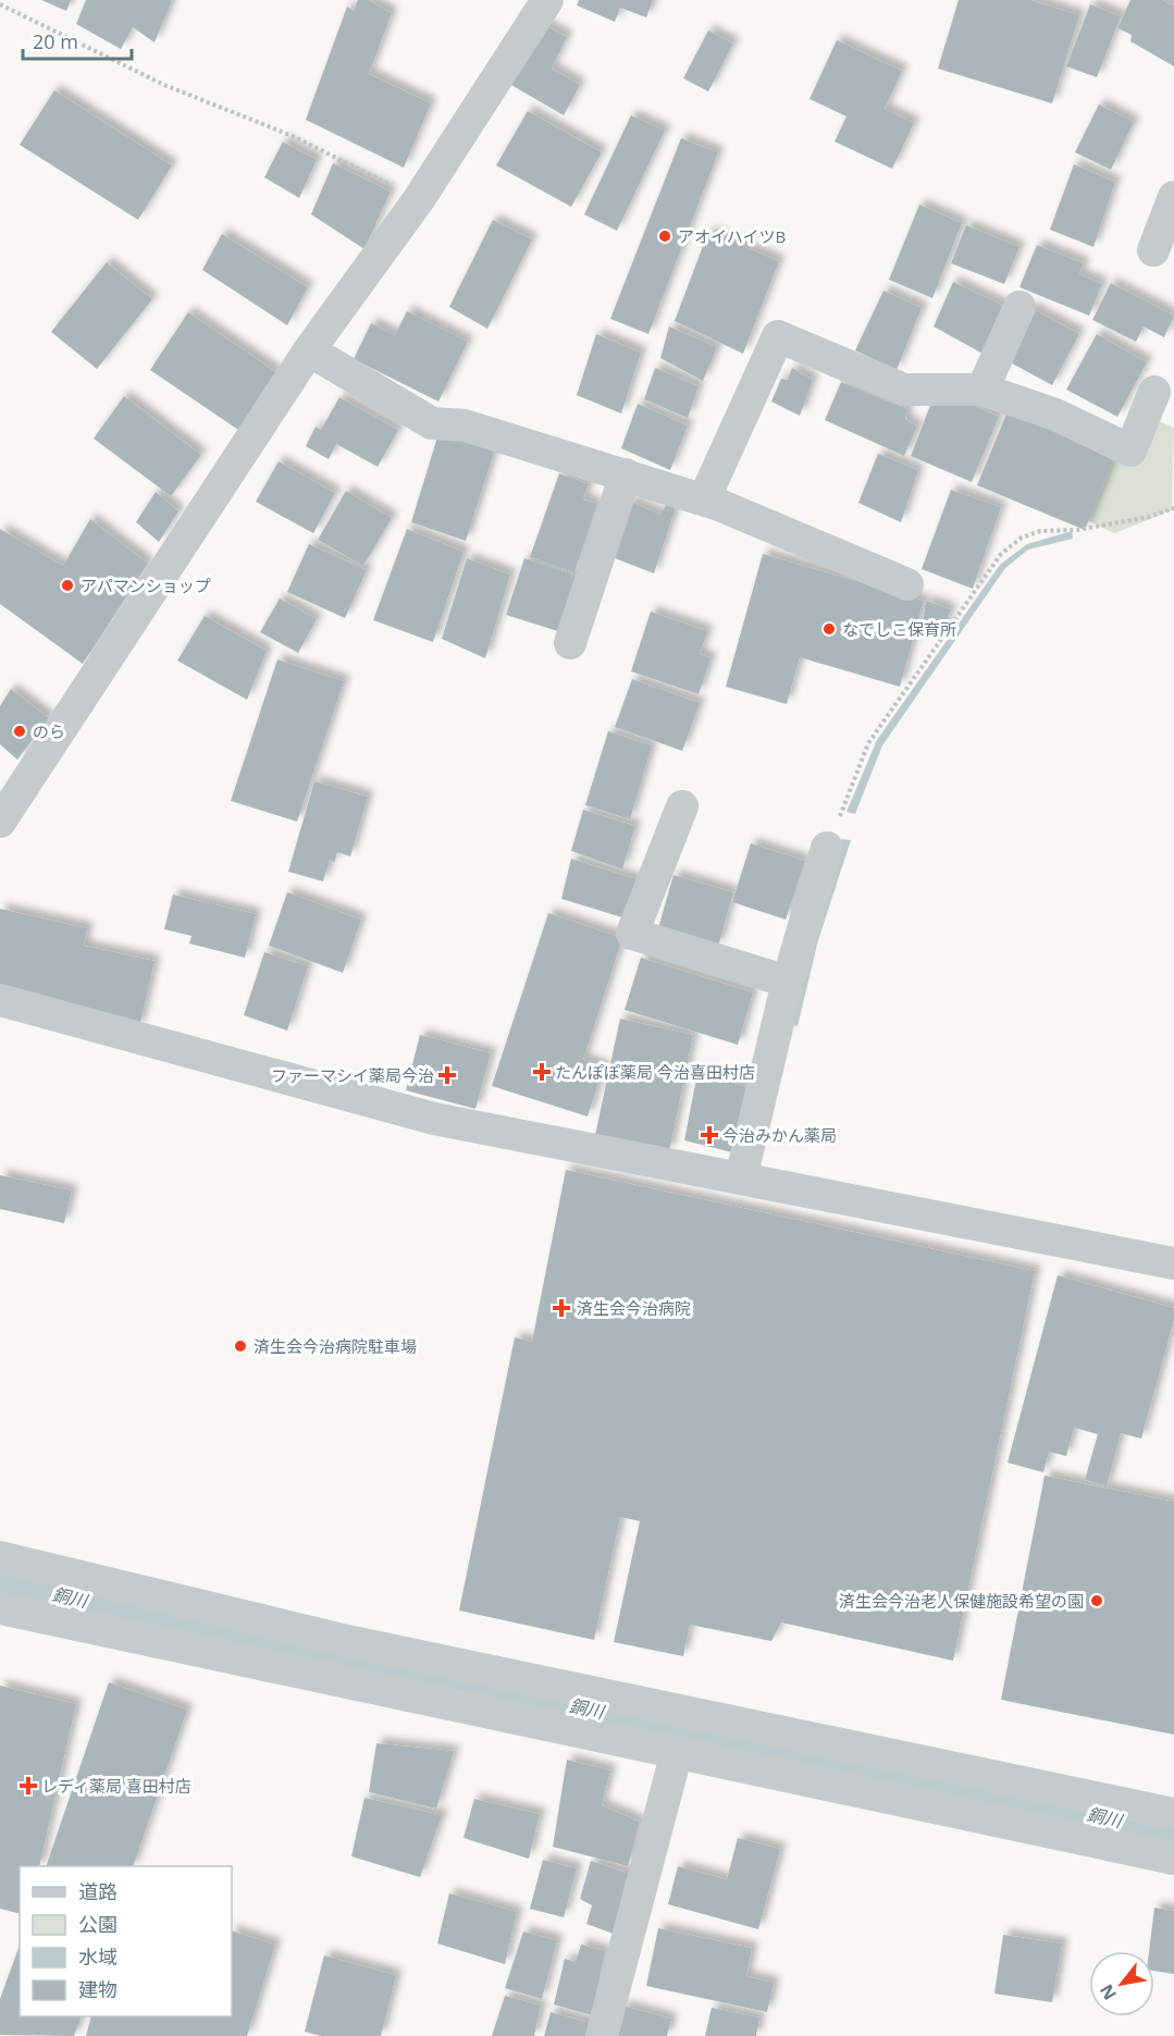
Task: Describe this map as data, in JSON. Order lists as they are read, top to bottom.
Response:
{
  "water": ["銅川"],
  "places": {
    "other": [
      "アオイハイツB",
      "アパマンショップ",
      "なでしこ保育所",
      "のら",
      "済生会今治病院駐車場",
      "済生会今治老人保健施設希望の園"
    ],
    "health": [
      "たんぽぽ薬局 今治喜田村店",
      "ファーマシイ薬局今治",
      "今治みかん薬局",
      "済生会今治病院",
      "レディ薬局 喜田村店"
    ]
  },
  "legend": [
    "道路",
    "公園",
    "水域",
    "建物"
  ],
  "scale_bar": "20 m",
  "north": "bottom left"
}
